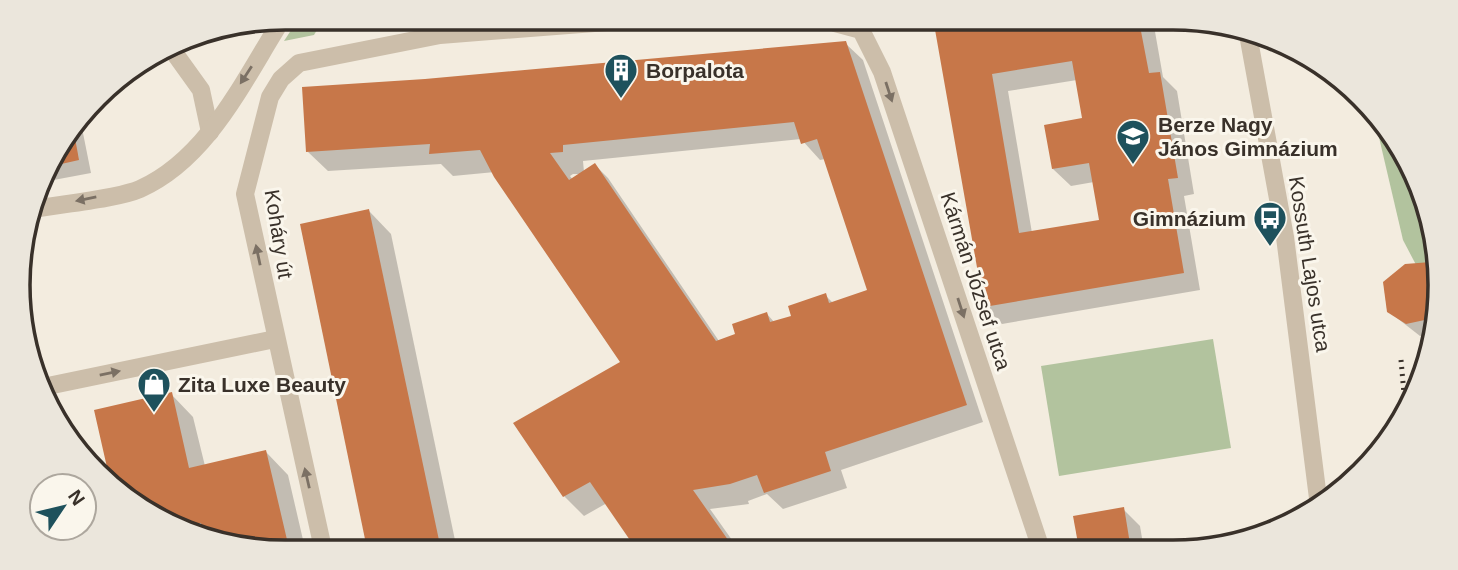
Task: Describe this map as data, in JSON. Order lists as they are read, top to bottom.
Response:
{
  "streets": {
    "street": ["Koháry út", "Kossuth Lajos utca", "Kármán József utca"]
  },
  "one_way": ["Kármán József utca"],
  "places": {
    "building": ["Borpalota"],
    "school or university": ["Berze Nagy János Gimnázium"],
    "bus stop": ["Gimnázium"],
    "shop": ["Zita Luxe Beauty"]
  },
  "north": "top right"
}
